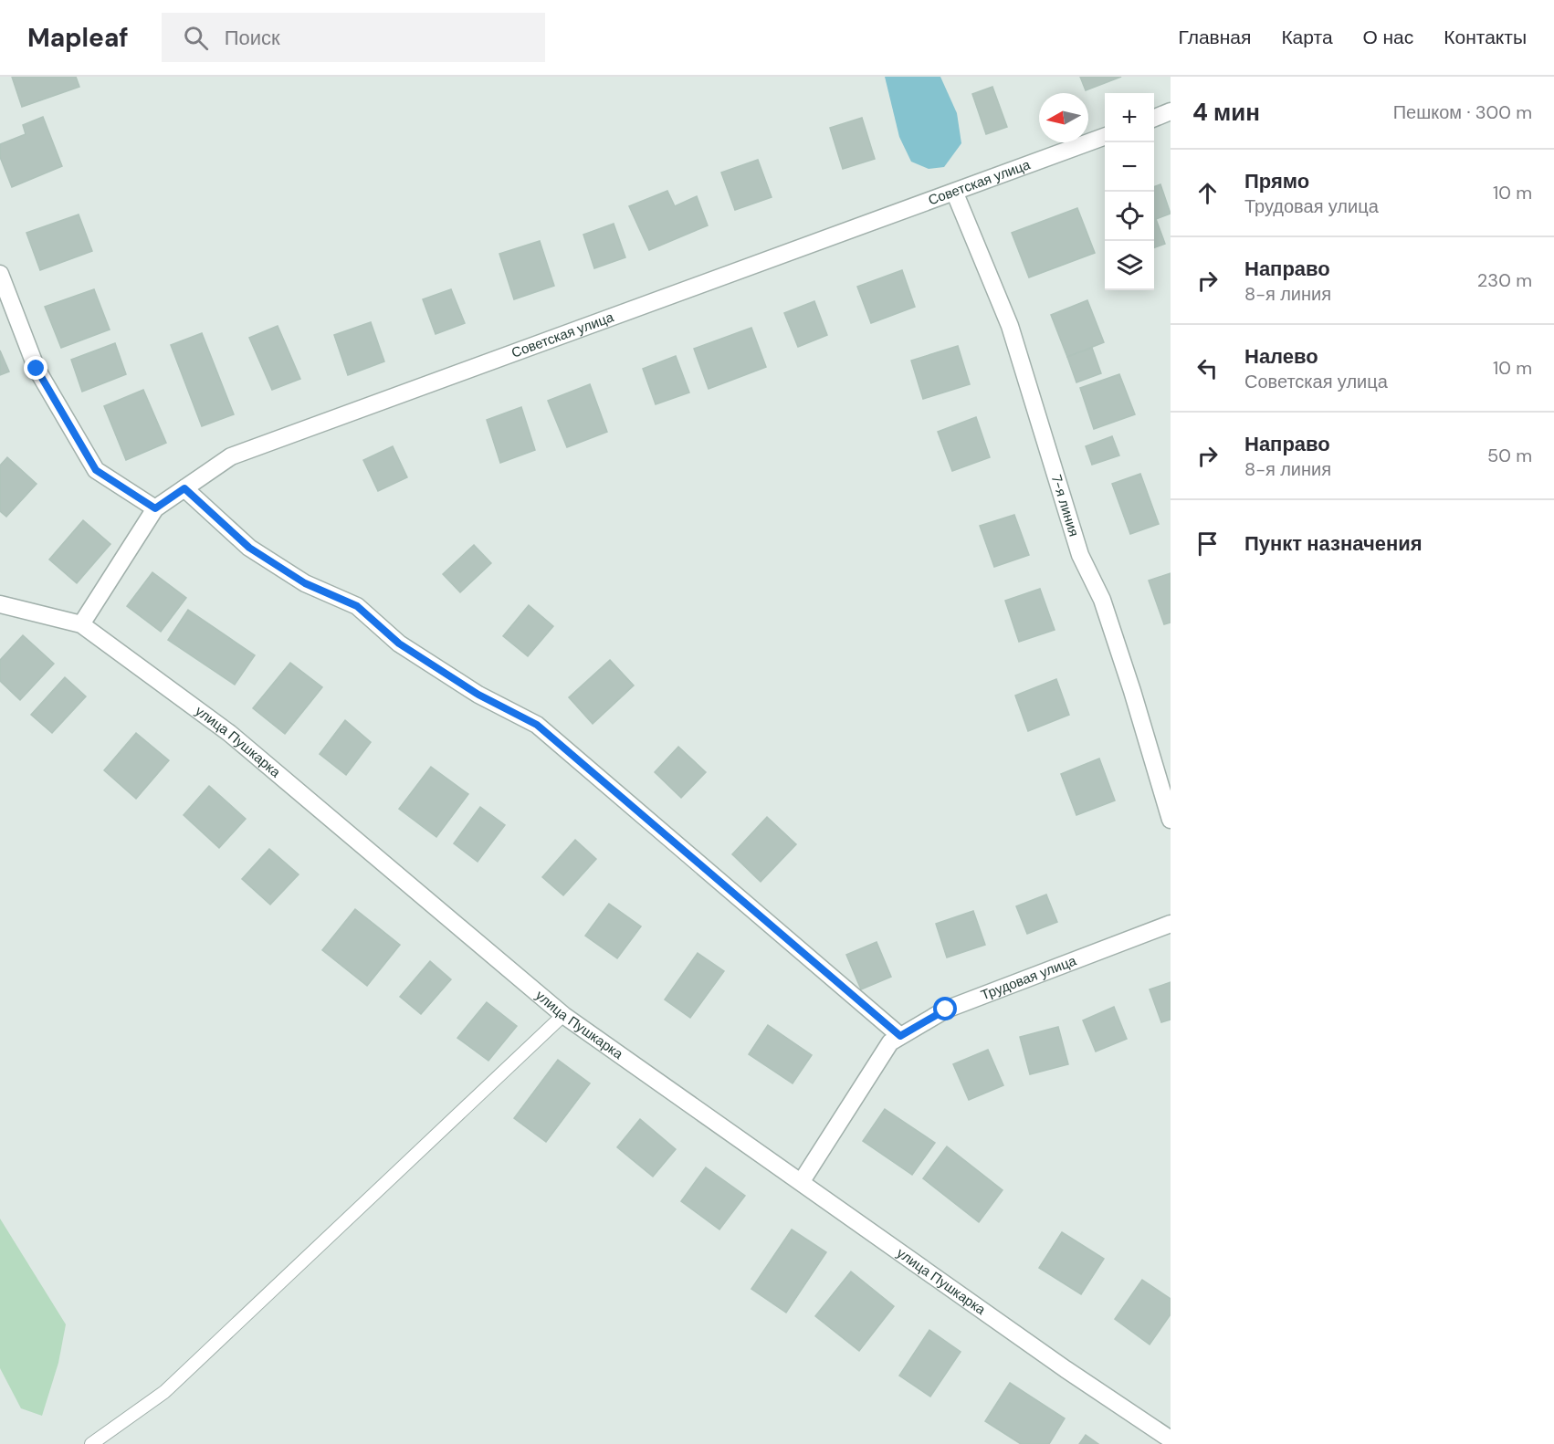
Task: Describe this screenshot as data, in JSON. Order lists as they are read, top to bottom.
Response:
{
  "streets": {
    "street": [
      "Советская улица",
      "7-я линия",
      "улица Пушкарка",
      "Трудовая улица"
    ]
  },
  "crossings": [
    ["Советская улица", "7-я линия"],
    ["Советская улица", "улица Пушкарка"],
    ["улица Пушкарка", "Трудовая улица"]
  ],
  "north": "left",
  "page": {
    "header": "Mapleaf",
    "search": "Поиск",
    "nav": [
      "Главная",
      "Карта",
      "О нас",
      "Контакты"
    ],
    "heading": ["4 мин", "Пешком · 300 m"],
    "map_buttons": ["+", "−"],
    "list": [
      ["Прямо", "Трудовая улица", "10 m"],
      ["Направо", "8-я линия", "230 m"],
      ["Налево", "Советская улица", "10 m"],
      ["Направо", "8-я линия", "50 m"],
      "Пункт назначения"
    ]
  }
}
